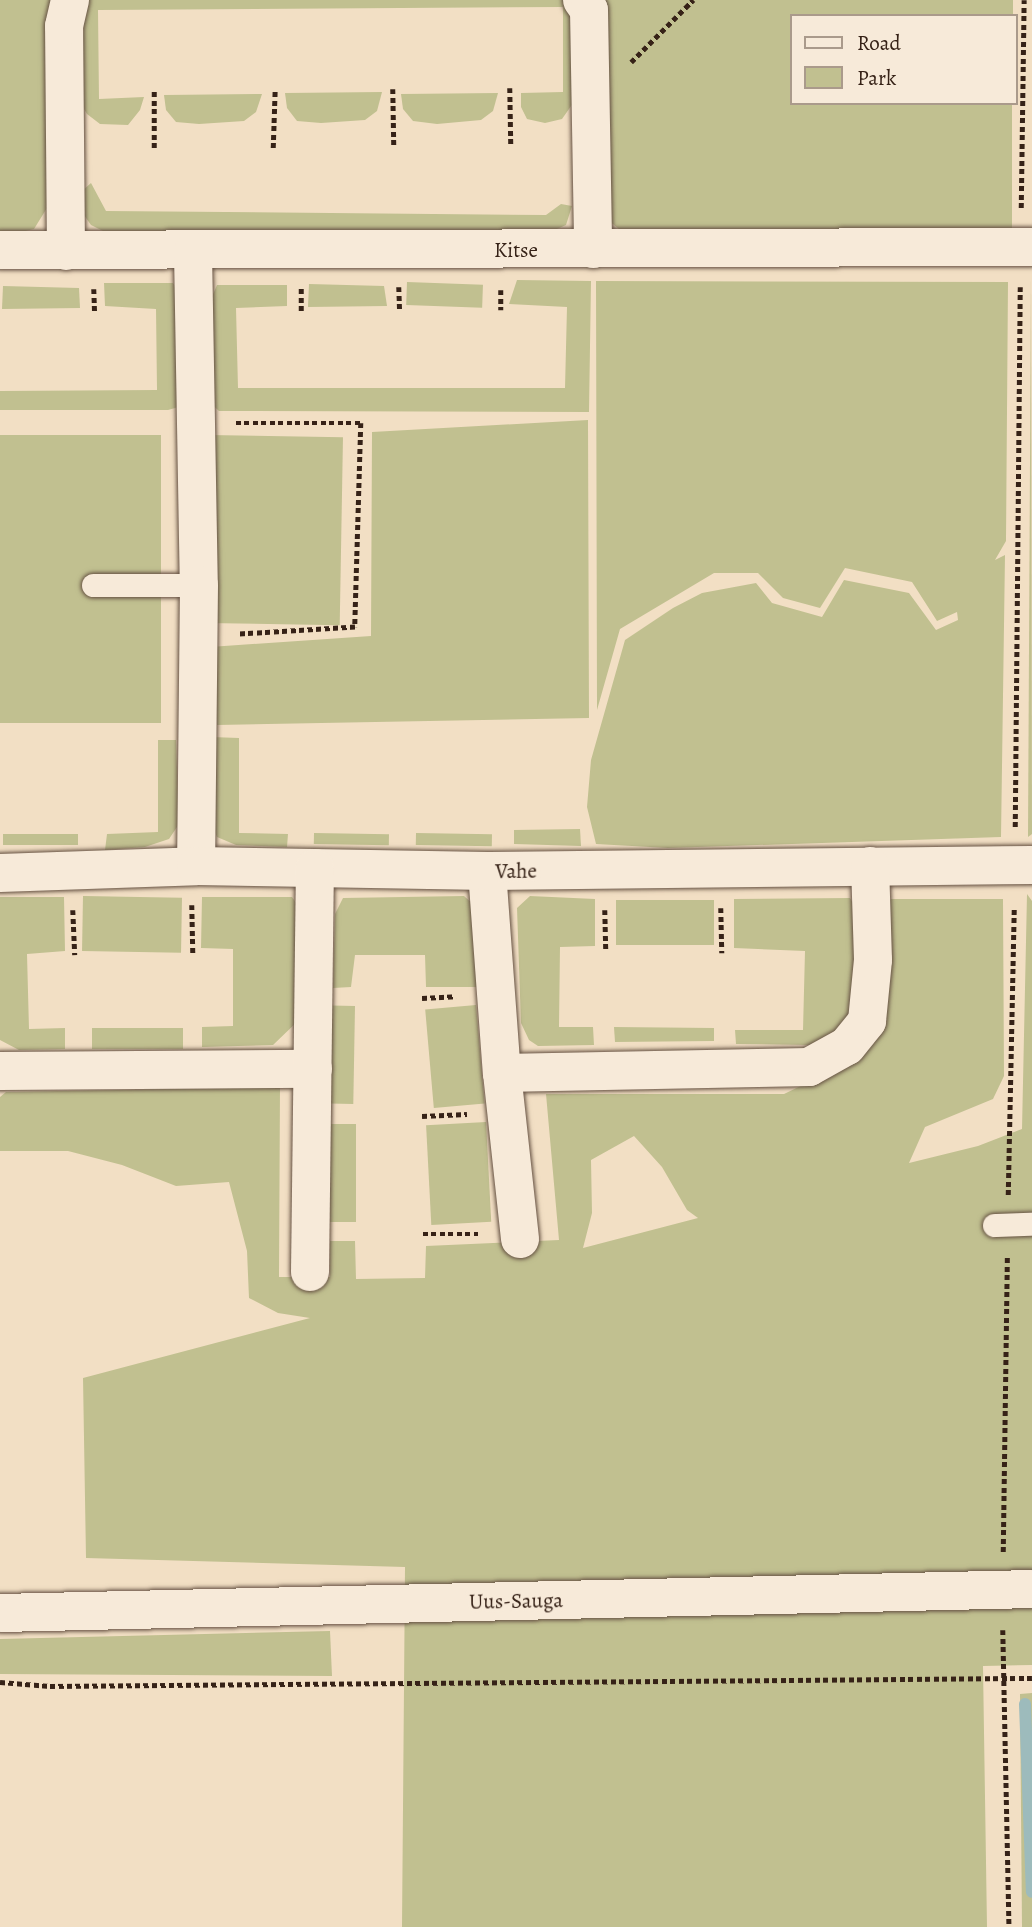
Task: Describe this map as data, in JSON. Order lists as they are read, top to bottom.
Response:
{
  "streets": {
    "street": ["Kitse", "Vahe", "Uus-Sauga"]
  },
  "legend": ["Road", "Park"]
}
